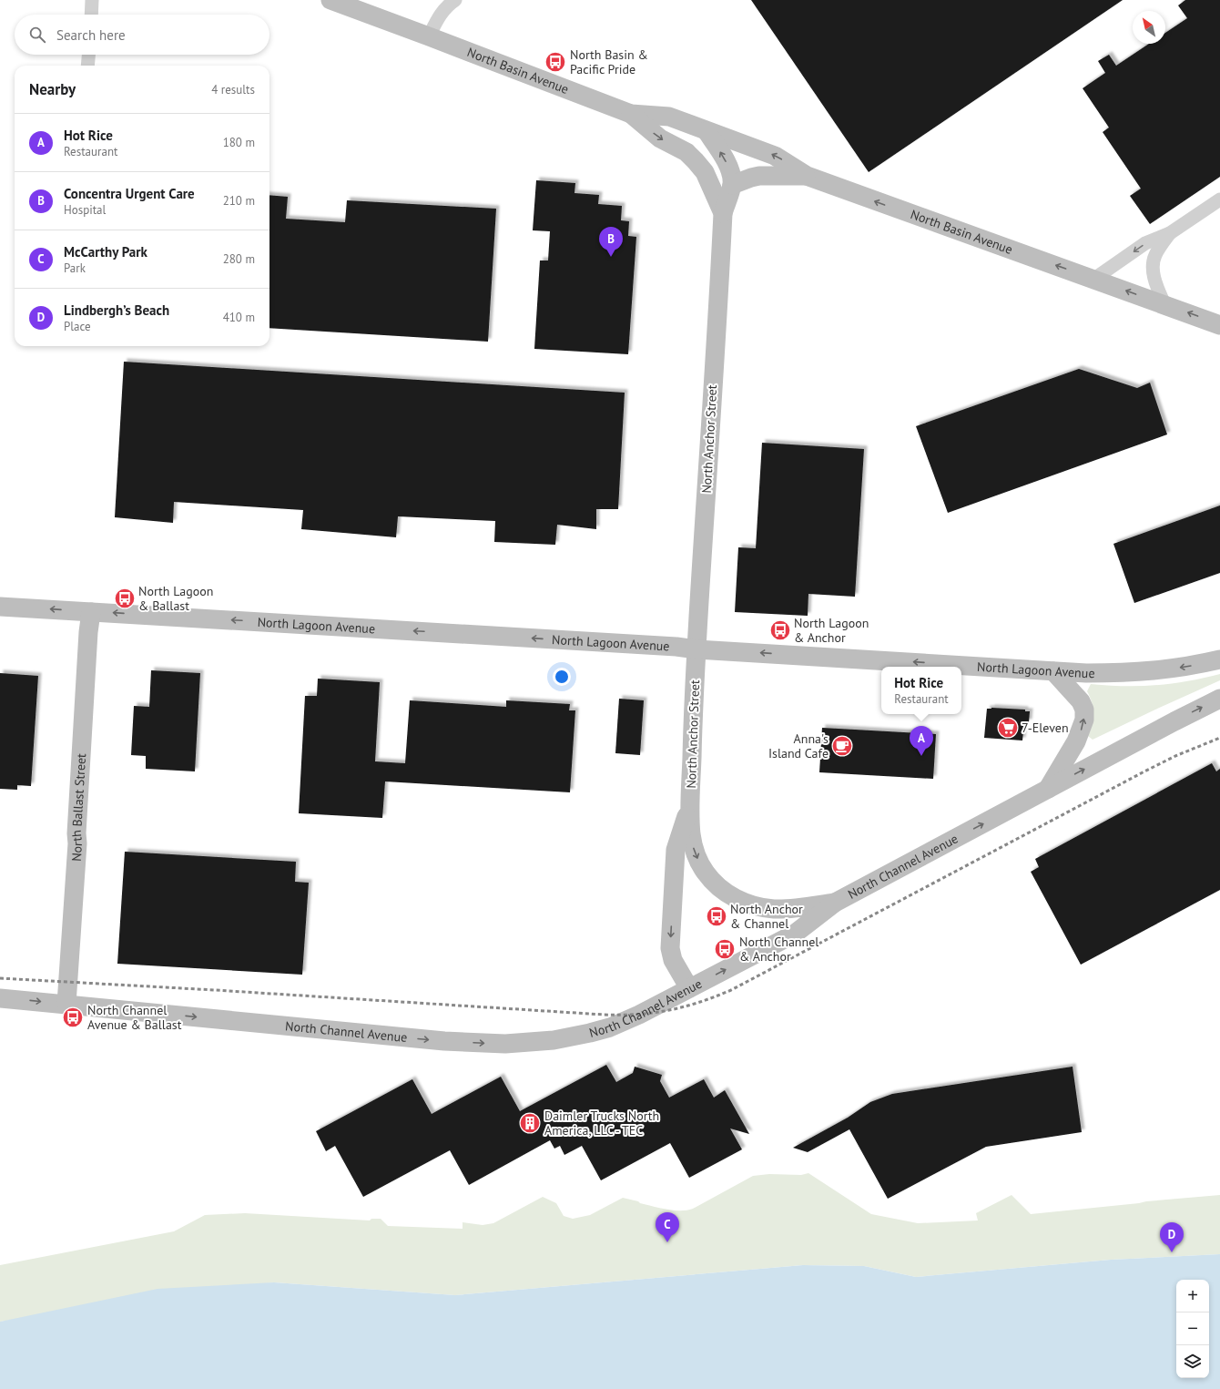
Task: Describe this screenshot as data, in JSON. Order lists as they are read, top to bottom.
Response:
{
  "streets": {
    "street": [
      "North Basin Avenue",
      "North Anchor Street",
      "North Lagoon Avenue",
      "North Ballast Street",
      "North Channel Avenue"
    ]
  },
  "crossings": [
    ["North Basin Avenue", "North Anchor Street"],
    ["North Anchor Street", "North Lagoon Avenue"],
    ["North Anchor Street", "North Channel Avenue"],
    ["North Lagoon Avenue", "North Ballast Street"],
    ["North Ballast Street", "North Channel Avenue"]
  ],
  "one_way": [
    "North Basin Avenue",
    "North Anchor Street",
    "North Lagoon Avenue",
    "North Channel Avenue"
  ],
  "places": {
    "bus stop": [
      "North Basin & Pacific Pride",
      "North Lagoon & Ballast",
      "North Lagoon & Anchor",
      "North Anchor & Channel",
      "North Channel & Anchor",
      "North Channel Avenue & Ballast"
    ],
    "supermarket": ["7-Eleven"],
    "cafe": ["Anna's Island Cafe"],
    "building": ["Daimler Trucks North America, LLC - TEC"]
  },
  "north": "top left",
  "page": {
    "search": "Search here",
    "heading": ["Nearby", "4 results"],
    "list": [
      {
        "mark": "A",
        "name": "Hot Rice",
        "note": "Restaurant",
        "value": "180 m"
      },
      {
        "mark": "B",
        "name": "Concentra Urgent Care",
        "note": "Hospital",
        "value": "210 m"
      },
      {
        "mark": "C",
        "name": "McCarthy Park",
        "note": "Park",
        "value": "280 m"
      },
      {
        "mark": "D",
        "name": "Lindbergh’s Beach",
        "note": "Place",
        "value": "410 m"
      }
    ],
    "pins": [
      "B",
      "A",
      "C",
      "D"
    ],
    "popup": ["Hot Rice", "Restaurant"],
    "map_buttons": ["+", "−"]
  }
}
